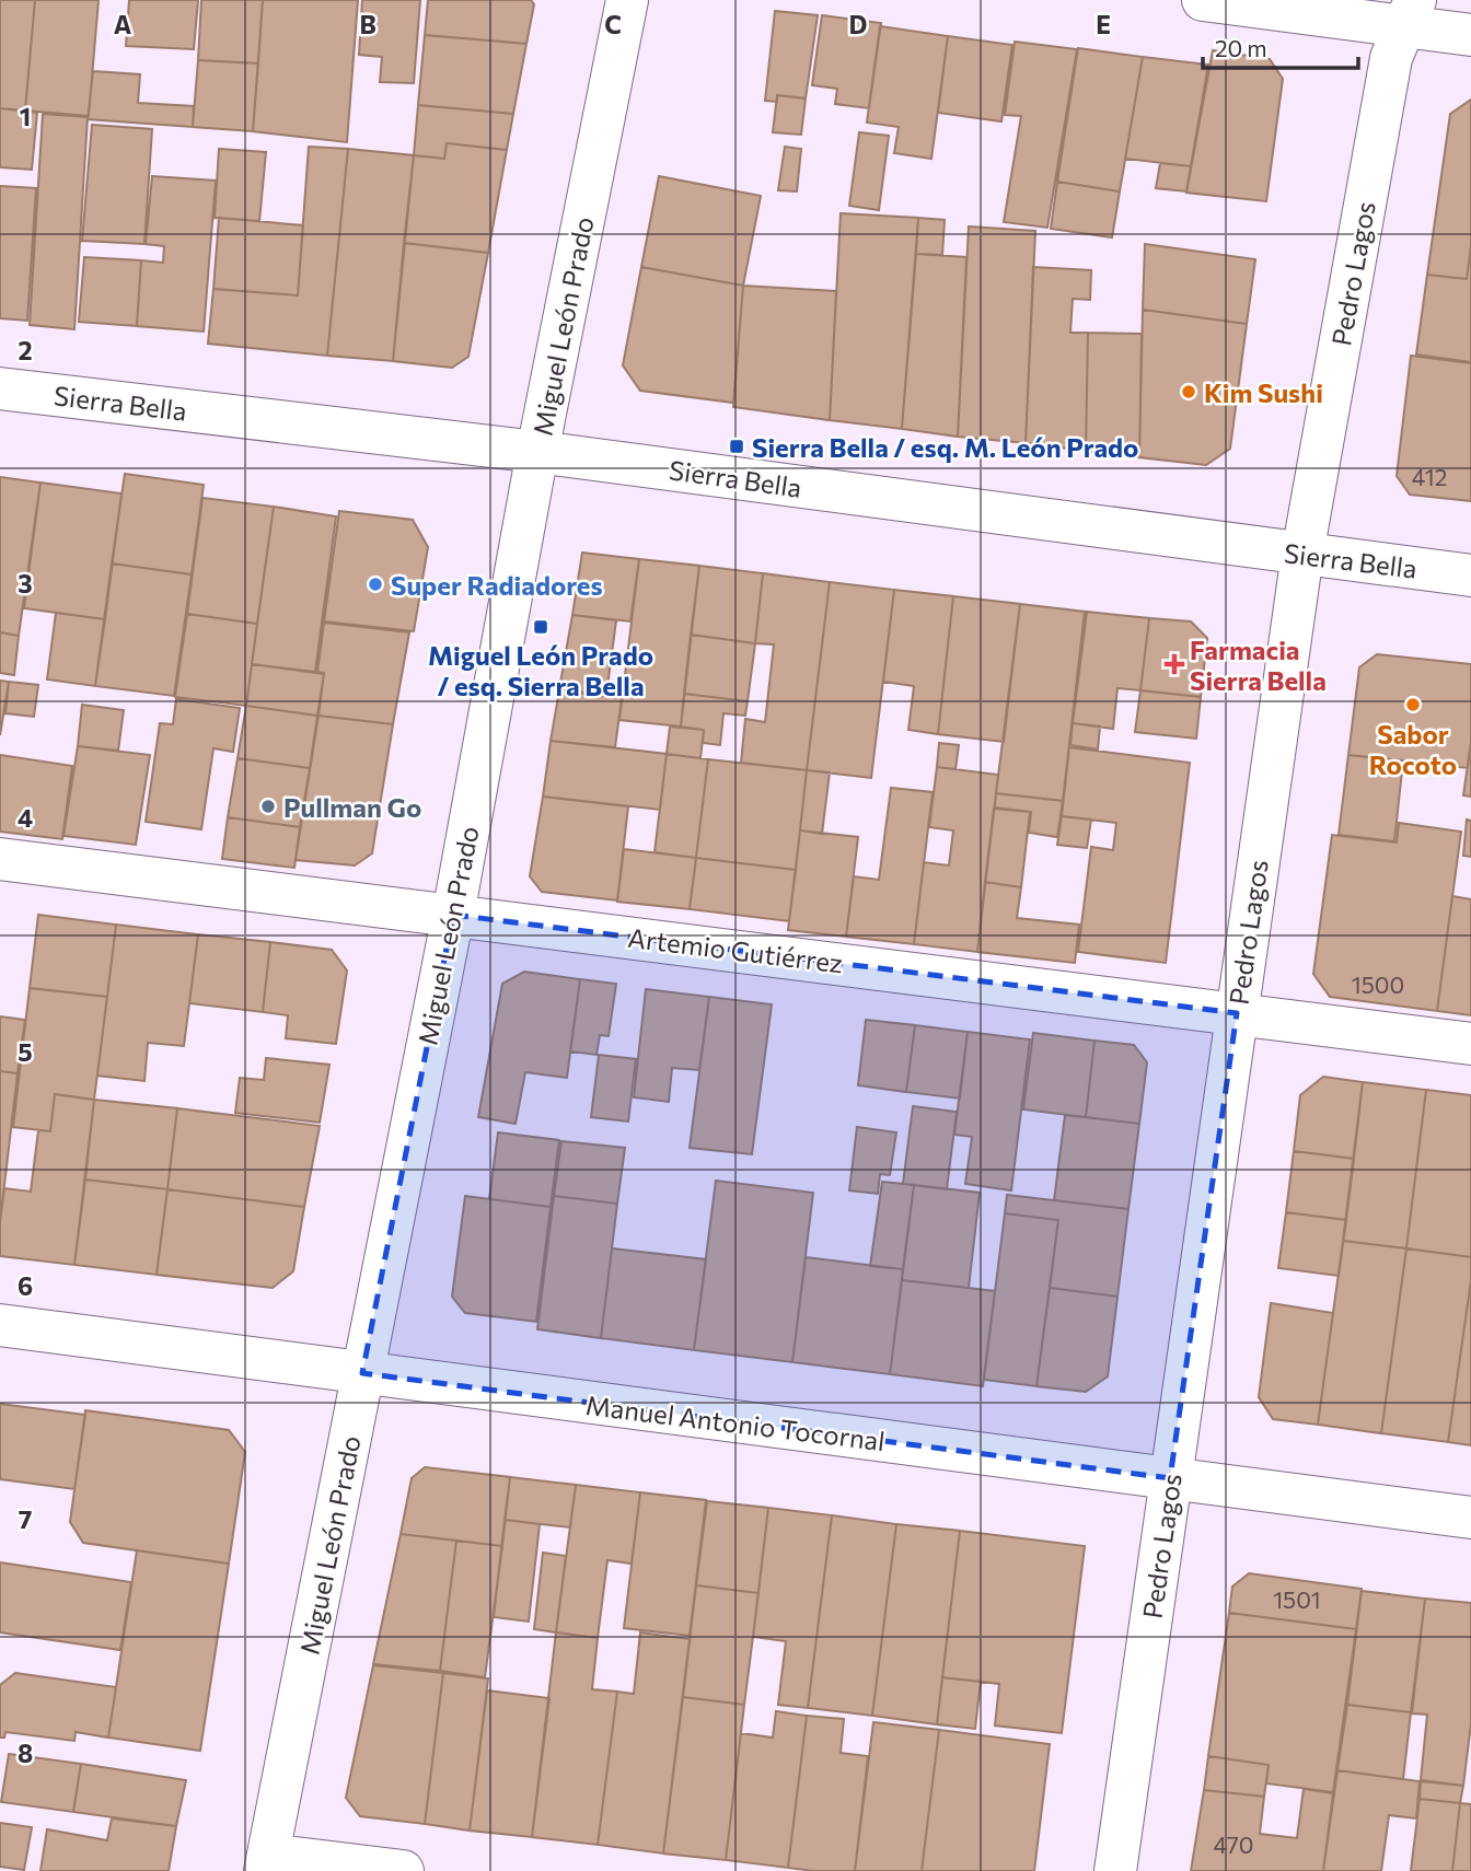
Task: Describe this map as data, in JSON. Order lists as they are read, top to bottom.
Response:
{
  "streets": {
    "street": [
      "Pedro Lagos",
      "Miguel León Prado",
      "Sierra Bella",
      "Artemio Gutiérrez",
      "Manuel Antonio Tocornal"
    ]
  },
  "crossings": [
    ["Pedro Lagos", "Sierra Bella"],
    ["Pedro Lagos", "Artemio Gutiérrez"],
    ["Pedro Lagos", "Manuel Antonio Tocornal"],
    ["Miguel León Prado", "Sierra Bella"],
    ["Miguel León Prado", "Artemio Gutiérrez"],
    ["Miguel León Prado", "Manuel Antonio Tocornal"]
  ],
  "places": {
    "other": [
      "Kim Sushi",
      "Super Radiadores",
      "Sabor Rocoto",
      "Pullman Go"
    ],
    "transit": ["Sierra Bella / esq. M. León Prado", "Miguel León Prado / esq. Sierra Bella"],
    "health": ["Farmacia Sierra Bella"]
  },
  "house_numbers": [
    "412",
    "1500",
    "1501",
    "470"
  ],
  "scale_bar": "20 m",
  "grid": {
    "columns": [
      "A",
      "B",
      "C",
      "D",
      "E"
    ],
    "rows": [
      "1",
      "2",
      "3",
      "4",
      "5",
      "6",
      "7",
      "8"
    ]
  }
}
